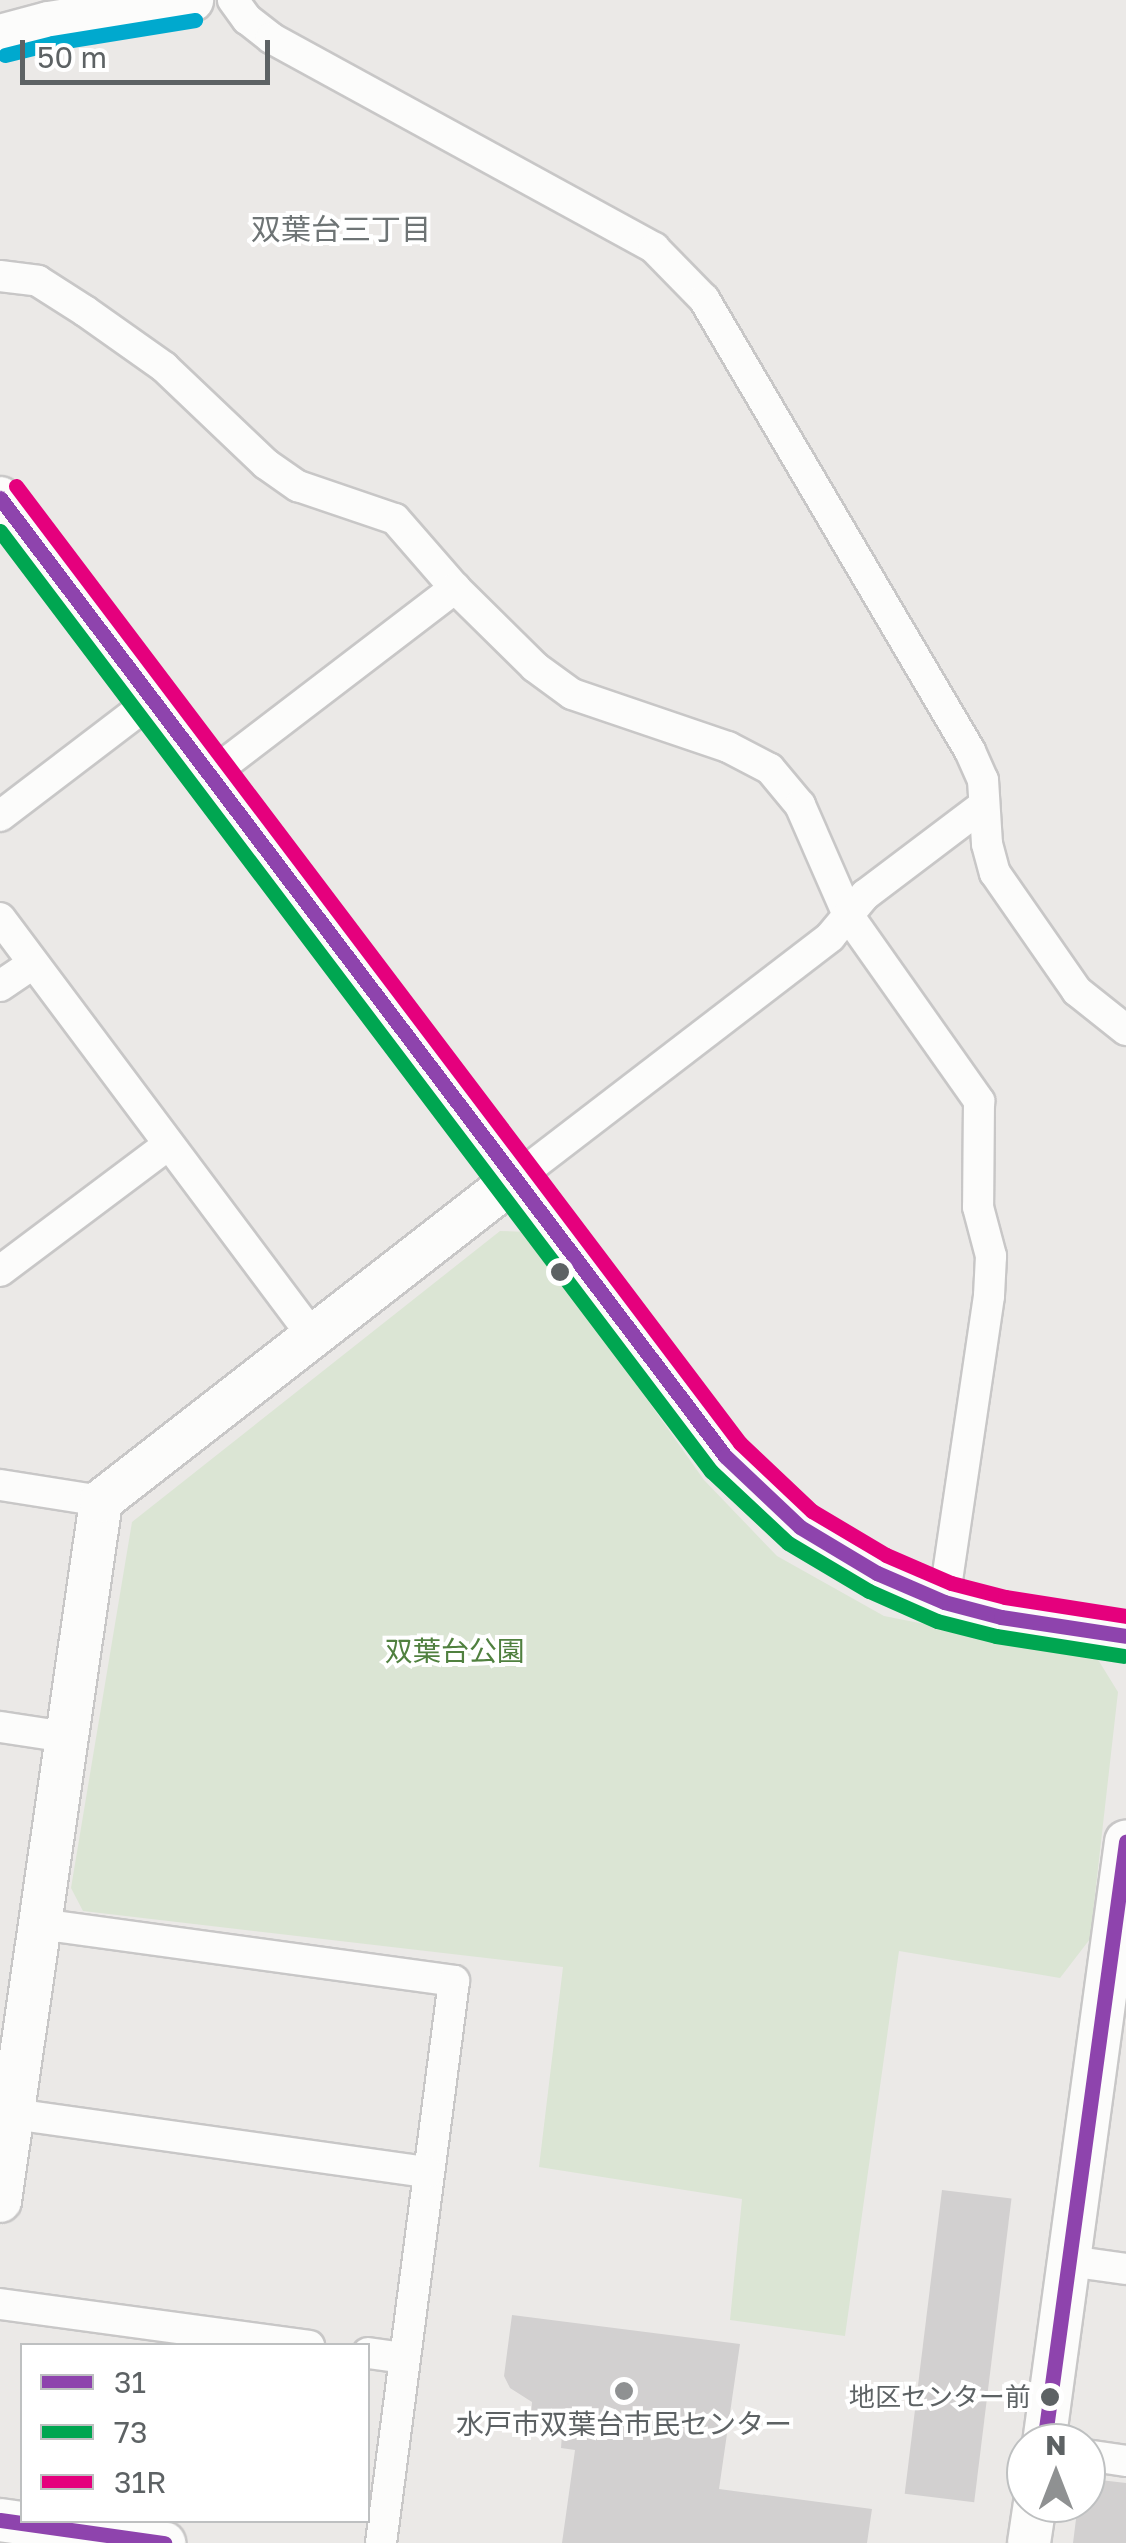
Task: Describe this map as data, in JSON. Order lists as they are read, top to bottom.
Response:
{
  "districts": ["双葉台三丁目"],
  "parks": ["双葉台公園"],
  "places": ["水戸市双葉台市民センター", "地区センター前"],
  "lines": ["transit line 31R", "transit line 31", "transit line 73"],
  "legend": ["31", "73", "31R"],
  "scale_bar": "50 m",
  "north": "top"
}
